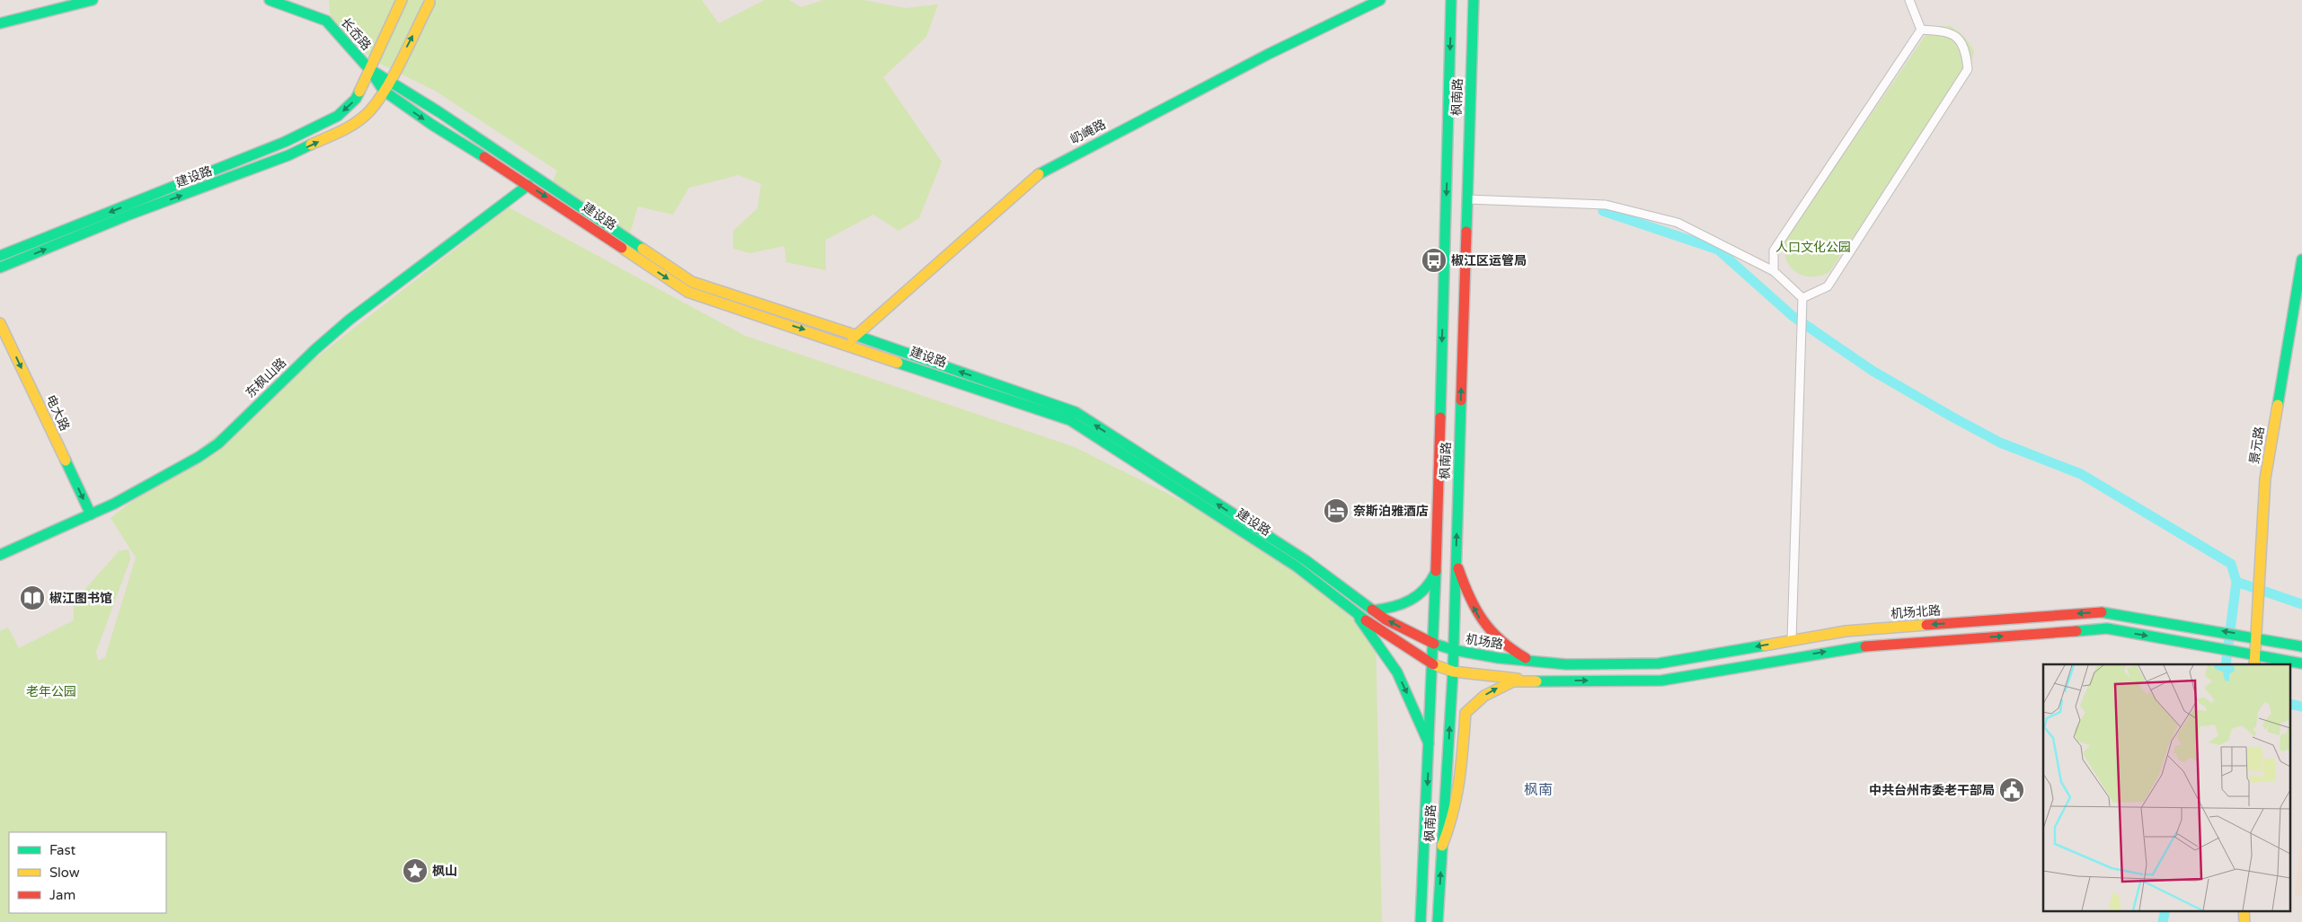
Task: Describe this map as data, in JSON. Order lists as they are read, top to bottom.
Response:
{
  "streets": {
    "main road": [
      "长岙路",
      "枫南路",
      "屷崦路",
      "建设路",
      "东枫山路",
      "电大路",
      "景元路",
      "机场北路",
      "机场路"
    ]
  },
  "crossings": [
    ["长岙路", "建设路"],
    ["枫南路", "建设路"],
    ["枫南路", "机场路"],
    ["屷崦路", "建设路"],
    ["建设路", "东枫山路"],
    ["建设路", "机场路"],
    ["东枫山路", "电大路"],
    ["景元路", "机场北路"],
    ["机场北路", "机场路"]
  ],
  "one_way": ["电大路"],
  "districts": ["枫南"],
  "parks": ["人口文化公园", "老年公园"],
  "places": {
    "bus stop": ["椒江区运管局"],
    "hotel": ["奈斯泊雅酒店"],
    "library": ["椒江图书馆"],
    "public building": ["中共台州市委老干部局"],
    "place": ["枫山"]
  },
  "legend": ["Fast", "Slow", "Jam"]
}
